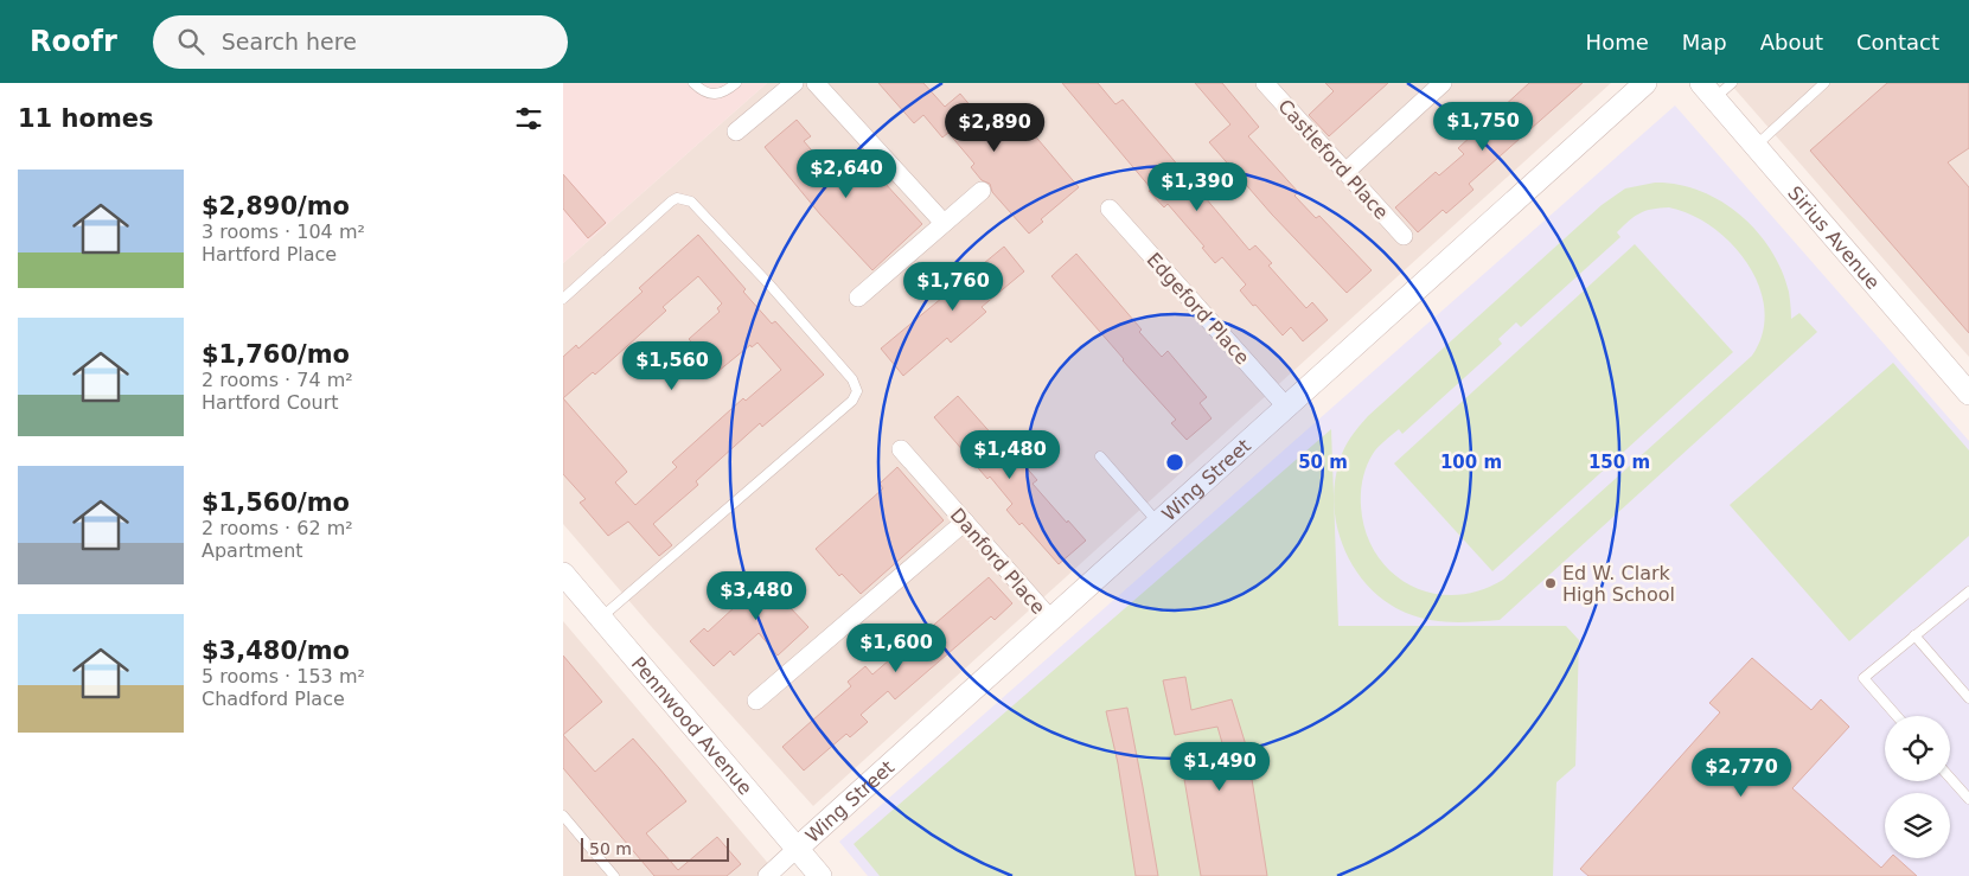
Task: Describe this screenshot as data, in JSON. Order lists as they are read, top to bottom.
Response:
{
  "streets": {
    "street": [
      "Castleford Place",
      "Sirius Avenue",
      "Edgeford Place",
      "Wing Street",
      "Danford Place",
      "Pennwood Avenue"
    ]
  },
  "crossings": [
    ["Edgeford Place", "Wing Street"],
    ["Wing Street", "Danford Place"],
    ["Wing Street", "Pennwood Avenue"]
  ],
  "places": ["Ed W. Clark High School"],
  "scale_bar": "50 m",
  "page": {
    "header": "Roofr",
    "search": "Search here",
    "nav": [
      "Home",
      "Map",
      "About",
      "Contact"
    ],
    "heading": "11 homes",
    "price": [
      "$1,750",
      "$2,890",
      "$2,640",
      "$1,390",
      "$1,760",
      "$1,560",
      "$1,480",
      "$3,480",
      "$1,600",
      "$1,490",
      "$2,770"
    ],
    "list": [
      {
        "name": "$2,890/mo",
        "note": "3 rooms · 104 m² · Hartford Place"
      },
      {
        "name": "$1,760/mo",
        "note": "2 rooms · 74 m² · Hartford Court"
      },
      {
        "name": "$1,560/mo",
        "note": "2 rooms · 62 m² · Apartment"
      },
      {
        "name": "$3,480/mo",
        "note": "5 rooms · 153 m² · Chadford Place"
      }
    ],
    "scale": "50 m"
  },
  "rings": ["50 m", "100 m", "150 m"]
}
